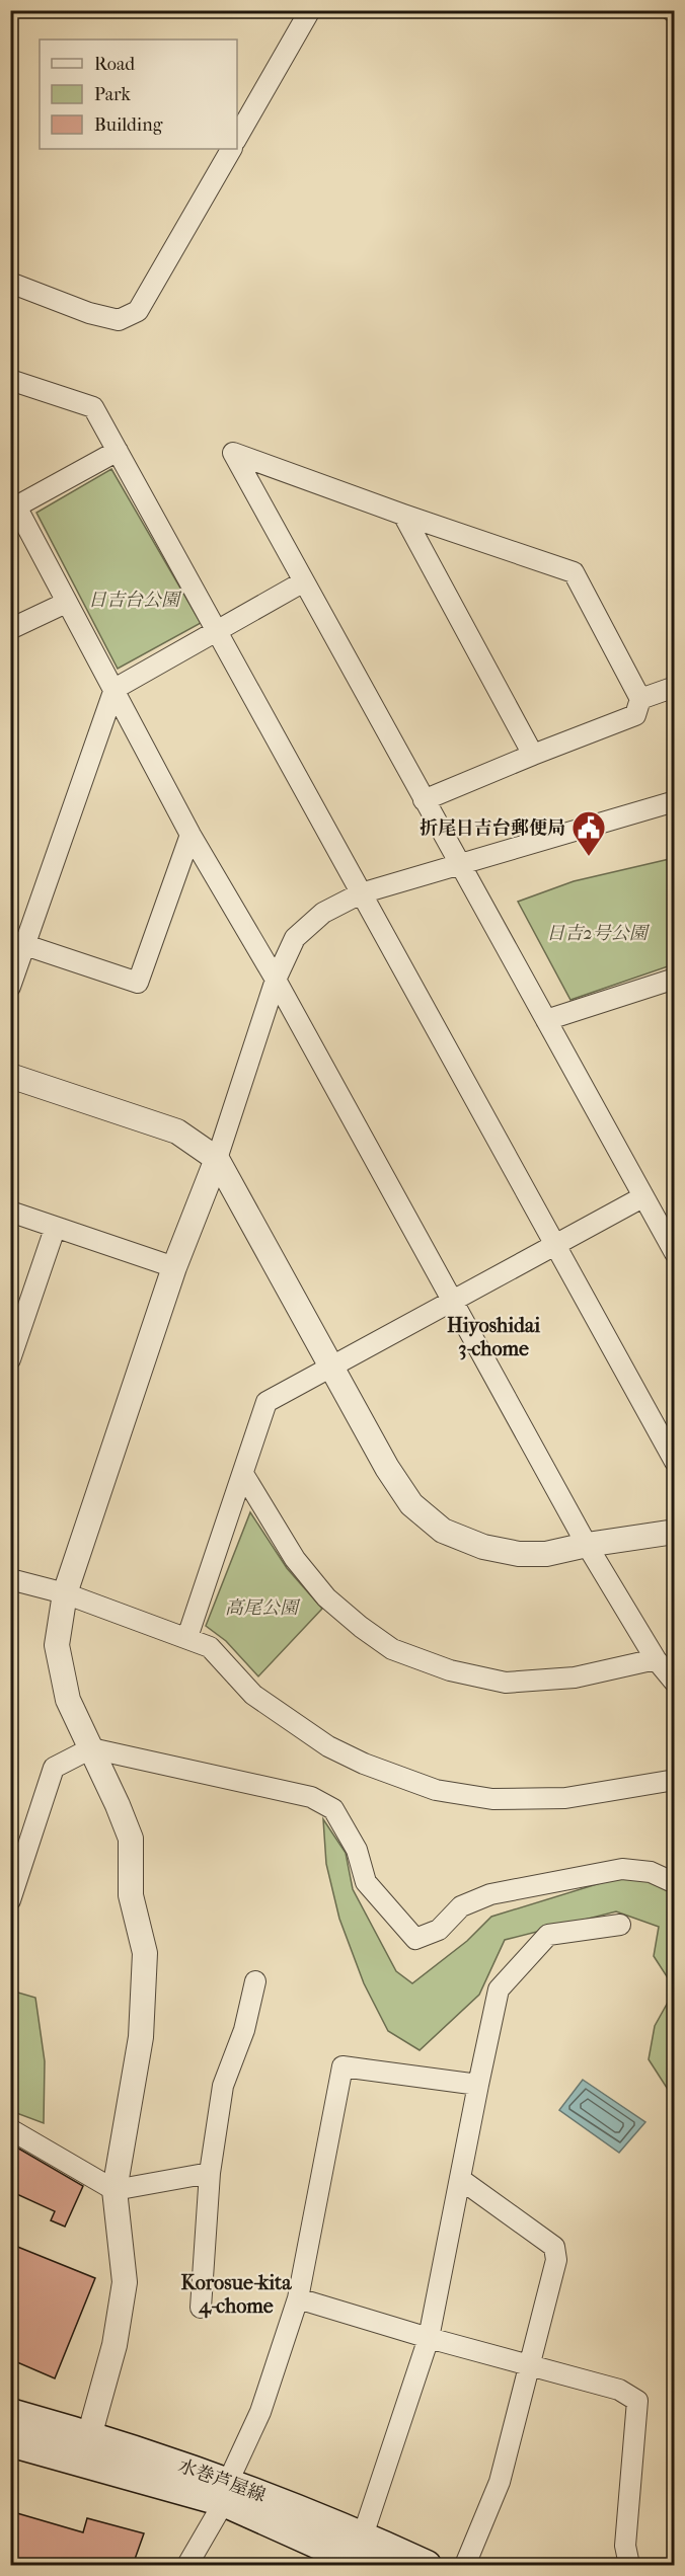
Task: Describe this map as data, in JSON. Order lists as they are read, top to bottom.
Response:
{
  "streets": {
    "main road": ["水巻芦屋線"]
  },
  "districts": ["Hiyoshidai 3-chome", "Korosue-kita 4-chome"],
  "parks": ["日吉台公園", "日吉2号公園", "高尾公園"],
  "places": {
    "public building": ["折尾日吉台郵便局"]
  },
  "legend": ["Road", "Park", "Building"]
}
